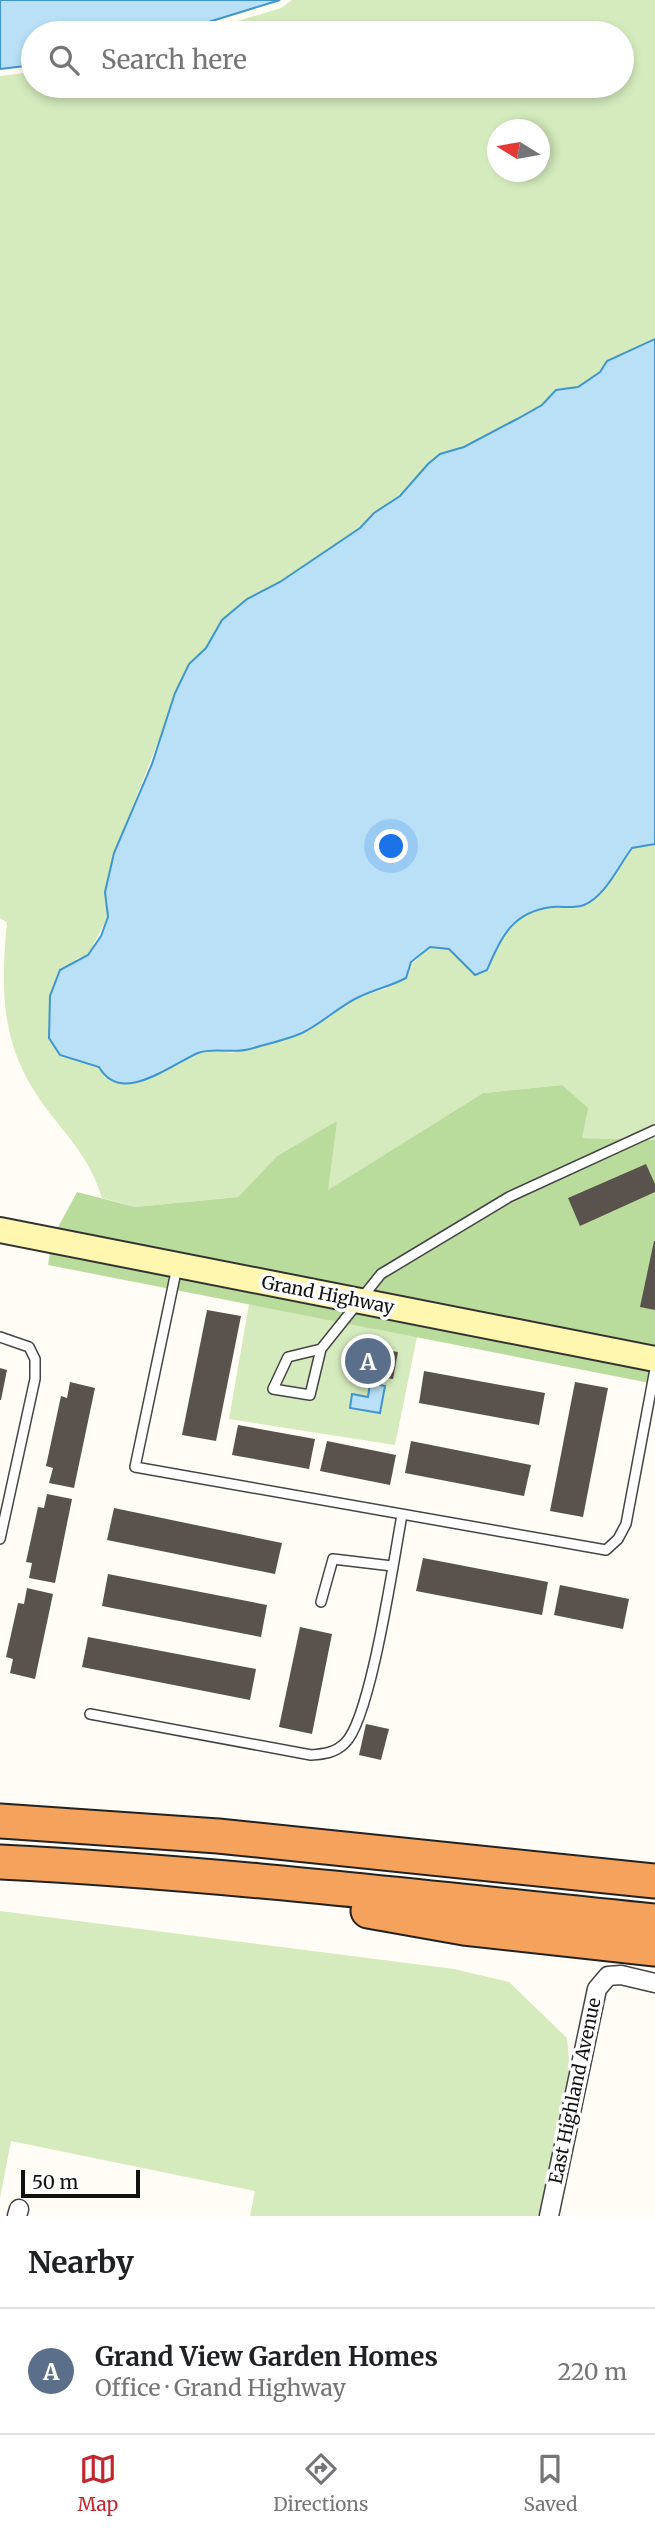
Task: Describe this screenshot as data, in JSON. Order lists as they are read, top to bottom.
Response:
{
  "streets": {
    "street": ["Grand Highway", "East Highland Avenue"]
  },
  "scale_bar": "50 m",
  "north": "left",
  "page": {
    "search": "Search here",
    "pins": "A",
    "scale": "50 m",
    "heading": "Nearby",
    "list": [
      {
        "mark": "A",
        "name": "Grand View Garden Homes",
        "note": "Office · Grand Highway",
        "value": "220 m"
      }
    ],
    "nav": ["Map", "Directions", "Saved"]
  }
}
